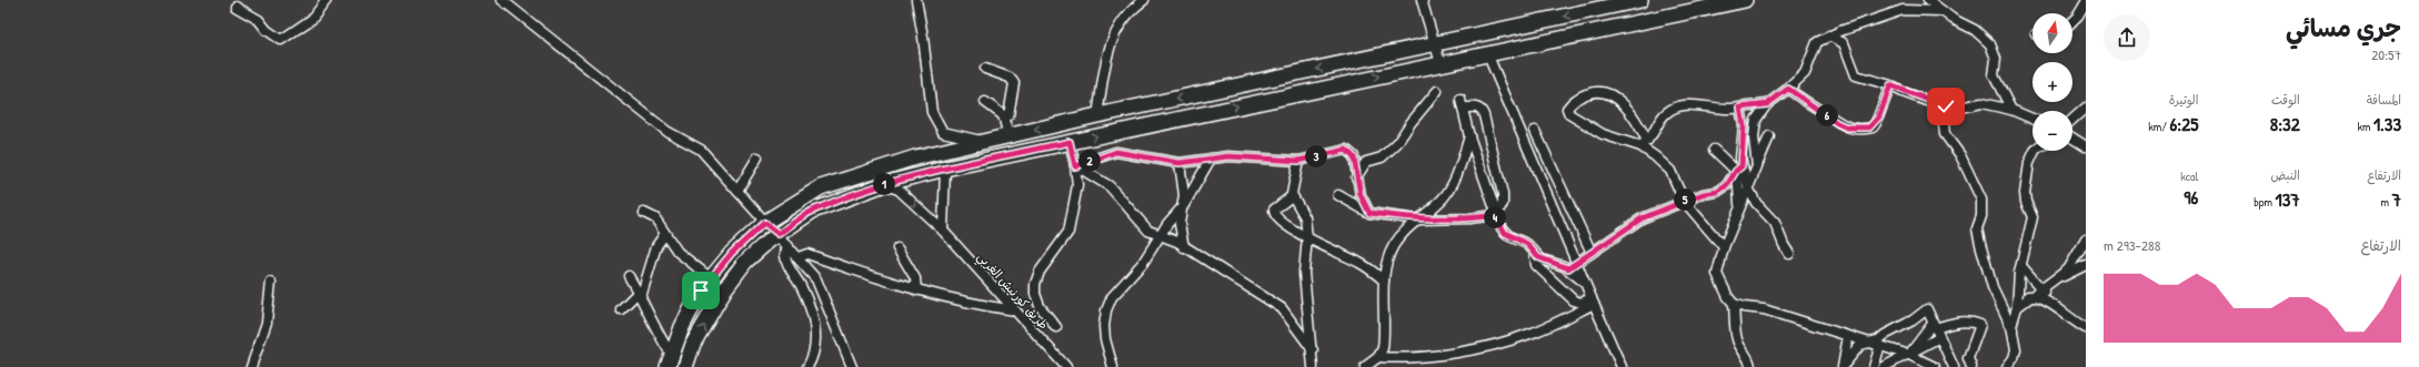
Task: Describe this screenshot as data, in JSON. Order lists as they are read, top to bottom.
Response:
{
  "streets": {
    "street": ["طريق كورنيش الغربي"]
  },
  "north": "top",
  "page": {
    "heading": ["جري مسائي", "20:57"],
    "map_buttons": ["+", "−"],
    "stats": [
      ["المسافة", "1.33 km"],
      ["الوقت", "8:32"],
      ["الوتيرة", "6:25 /km"],
      ["الارتفاع", "7 m"],
      ["النبض", "137 bpm"],
      ["kcal", "96"]
    ],
    "pins": [
      "6",
      "3",
      "2",
      "1",
      "5",
      "4"
    ],
    "chart": ["الارتفاع", "288–293 m"]
  }
}
